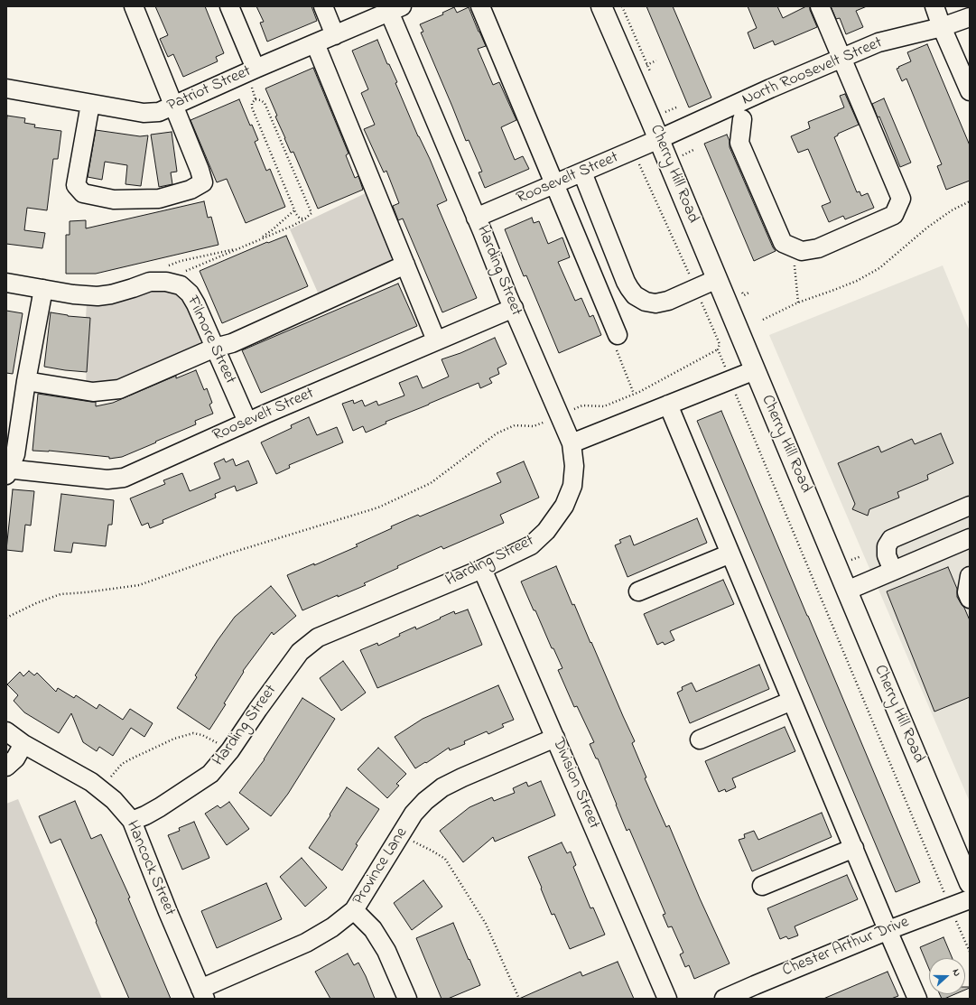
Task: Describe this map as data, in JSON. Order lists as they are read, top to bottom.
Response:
{
  "streets": {
    "main road": ["Cherry Hill Road"],
    "street": [
      "North Roosevelt Street",
      "Patriot Street",
      "Roosevelt Street",
      "Harding Street",
      "Filmore Street",
      "Division Street",
      "Province Lane",
      "Hancock Street",
      "Chester Arthur Drive"
    ]
  },
  "crossings": [
    ["North Roosevelt Street", "Cherry Hill Road"],
    ["North Roosevelt Street", "Roosevelt Street"],
    ["Patriot Street", "Harding Street"],
    ["Cherry Hill Road", "Roosevelt Street"],
    ["Roosevelt Street", "Harding Street"],
    ["Roosevelt Street", "Filmore Street"],
    ["Harding Street", "Division Street"],
    ["Harding Street", "Hancock Street"],
    ["Division Street", "Province Lane"],
    ["Province Lane", "Hancock Street"]
  ],
  "north": "right"
}
